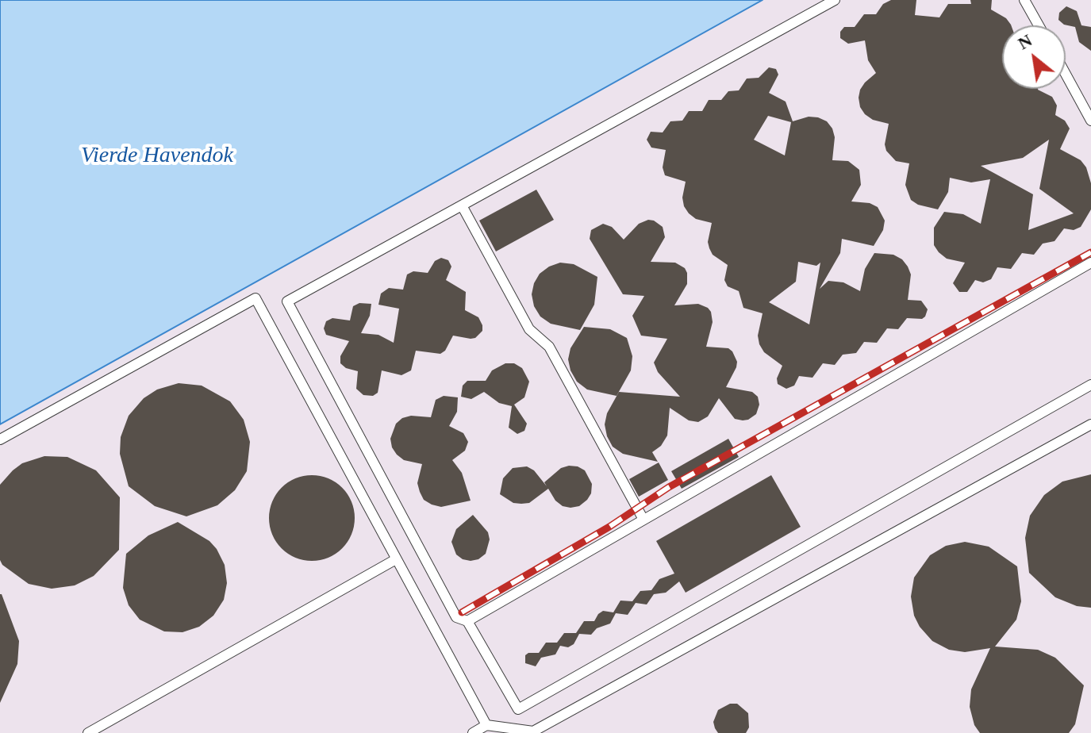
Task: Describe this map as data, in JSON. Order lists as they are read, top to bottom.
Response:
{
  "water": ["Vierde Havendok"],
  "north": "top left"
}
